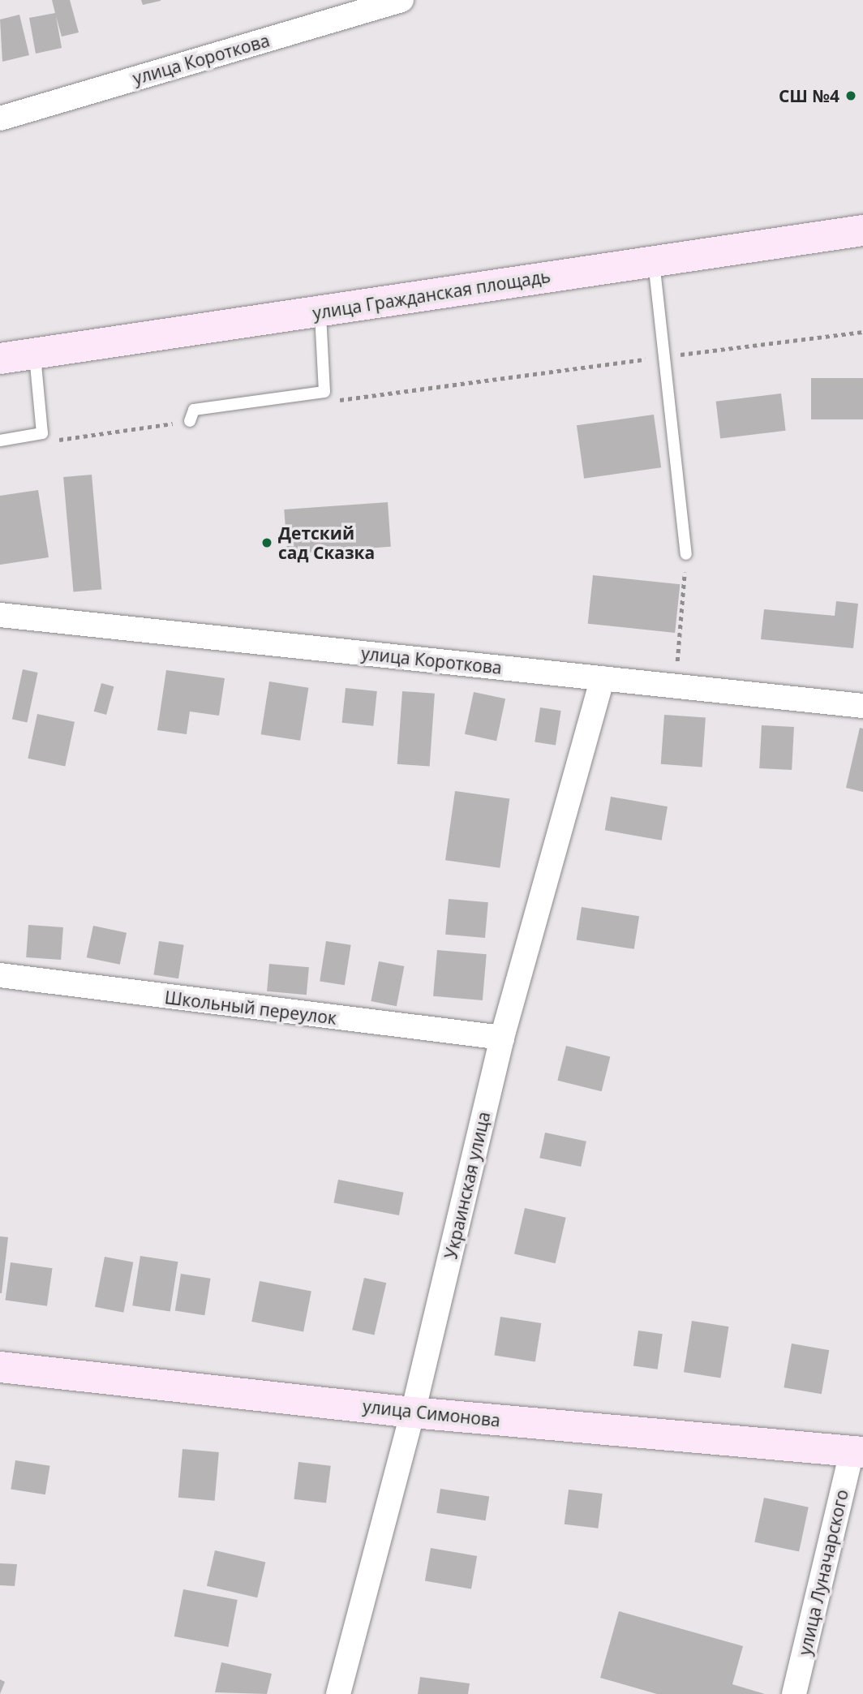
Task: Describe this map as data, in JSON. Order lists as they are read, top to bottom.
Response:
{
  "streets": {
    "street": [
      "улица Короткова",
      "улица Гражданская площадь",
      "Школьный переулок",
      "Украинская улица",
      "улица Симонова",
      "улица Луначарского"
    ]
  },
  "crossings": [
    ["улица Короткова", "Украинская улица"],
    ["Школьный переулок", "Украинская улица"],
    ["Украинская улица", "улица Симонова"],
    ["улица Симонова", "улица Луначарского"]
  ],
  "places": ["СШ №4", "Детский сад Сказка"]
}
